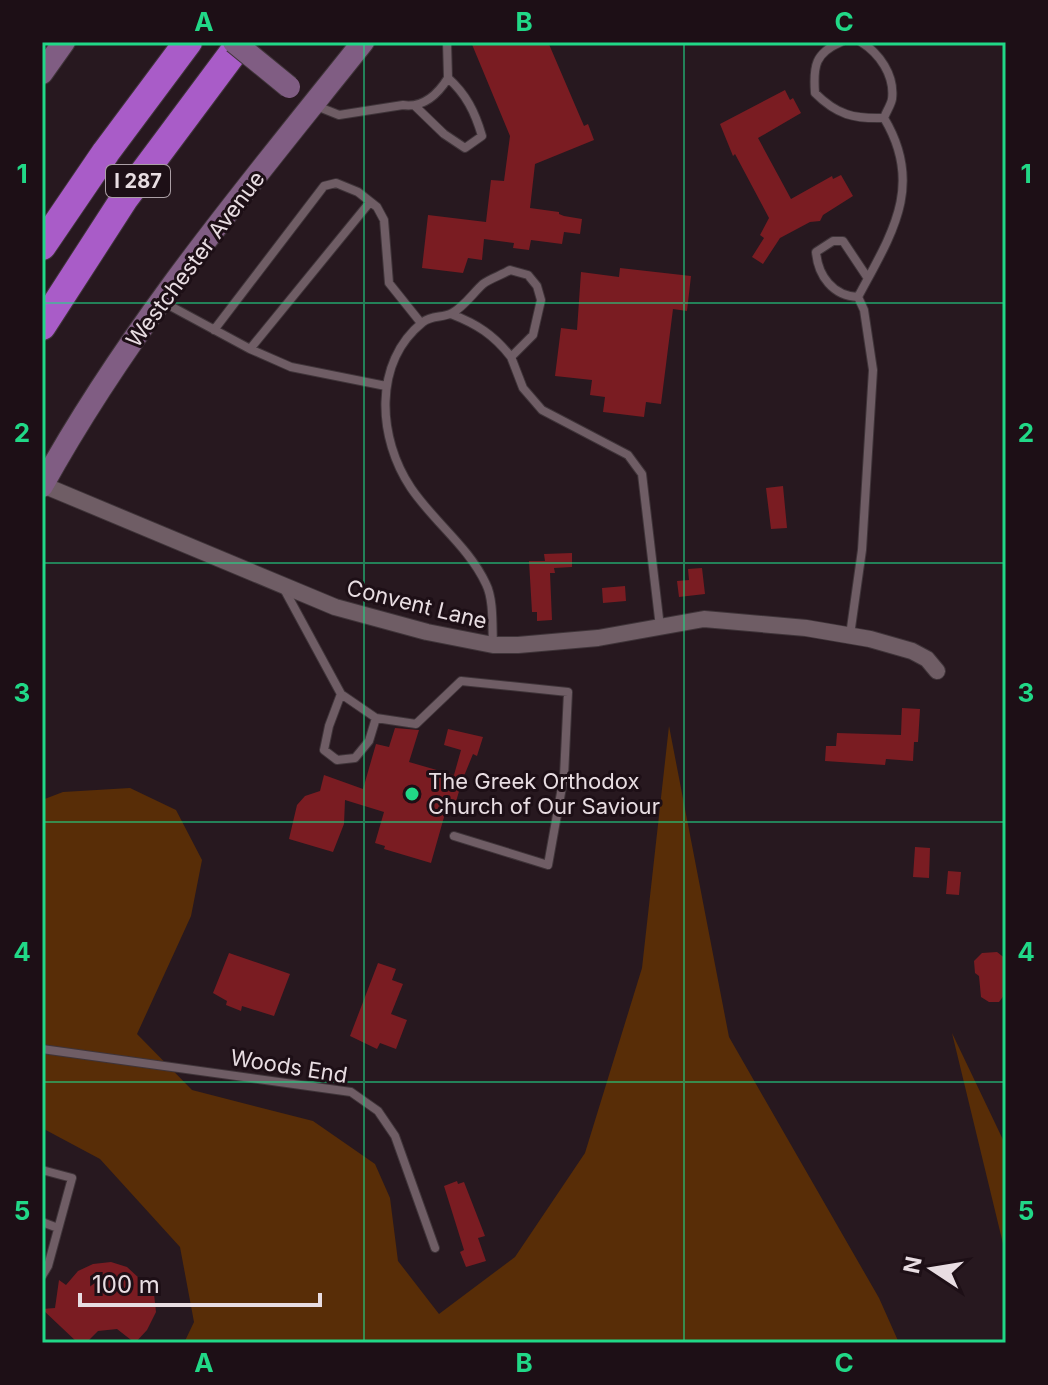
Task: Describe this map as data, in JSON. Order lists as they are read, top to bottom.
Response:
{
  "streets": {
    "highway": ["I 287"],
    "main road": ["Westchester Avenue"],
    "street": ["Convent Lane"],
    "lane": ["Woods End"]
  },
  "crossings": [
    ["Westchester Avenue", "Convent Lane"]
  ],
  "places": ["The Greek Orthodox Church of Our Saviour"],
  "scale_bar": "100 m",
  "north": "left",
  "grid": {
    "columns": ["A", "B", "C"],
    "rows": [
      "1",
      "2",
      "3",
      "4",
      "5"
    ]
  }
}
